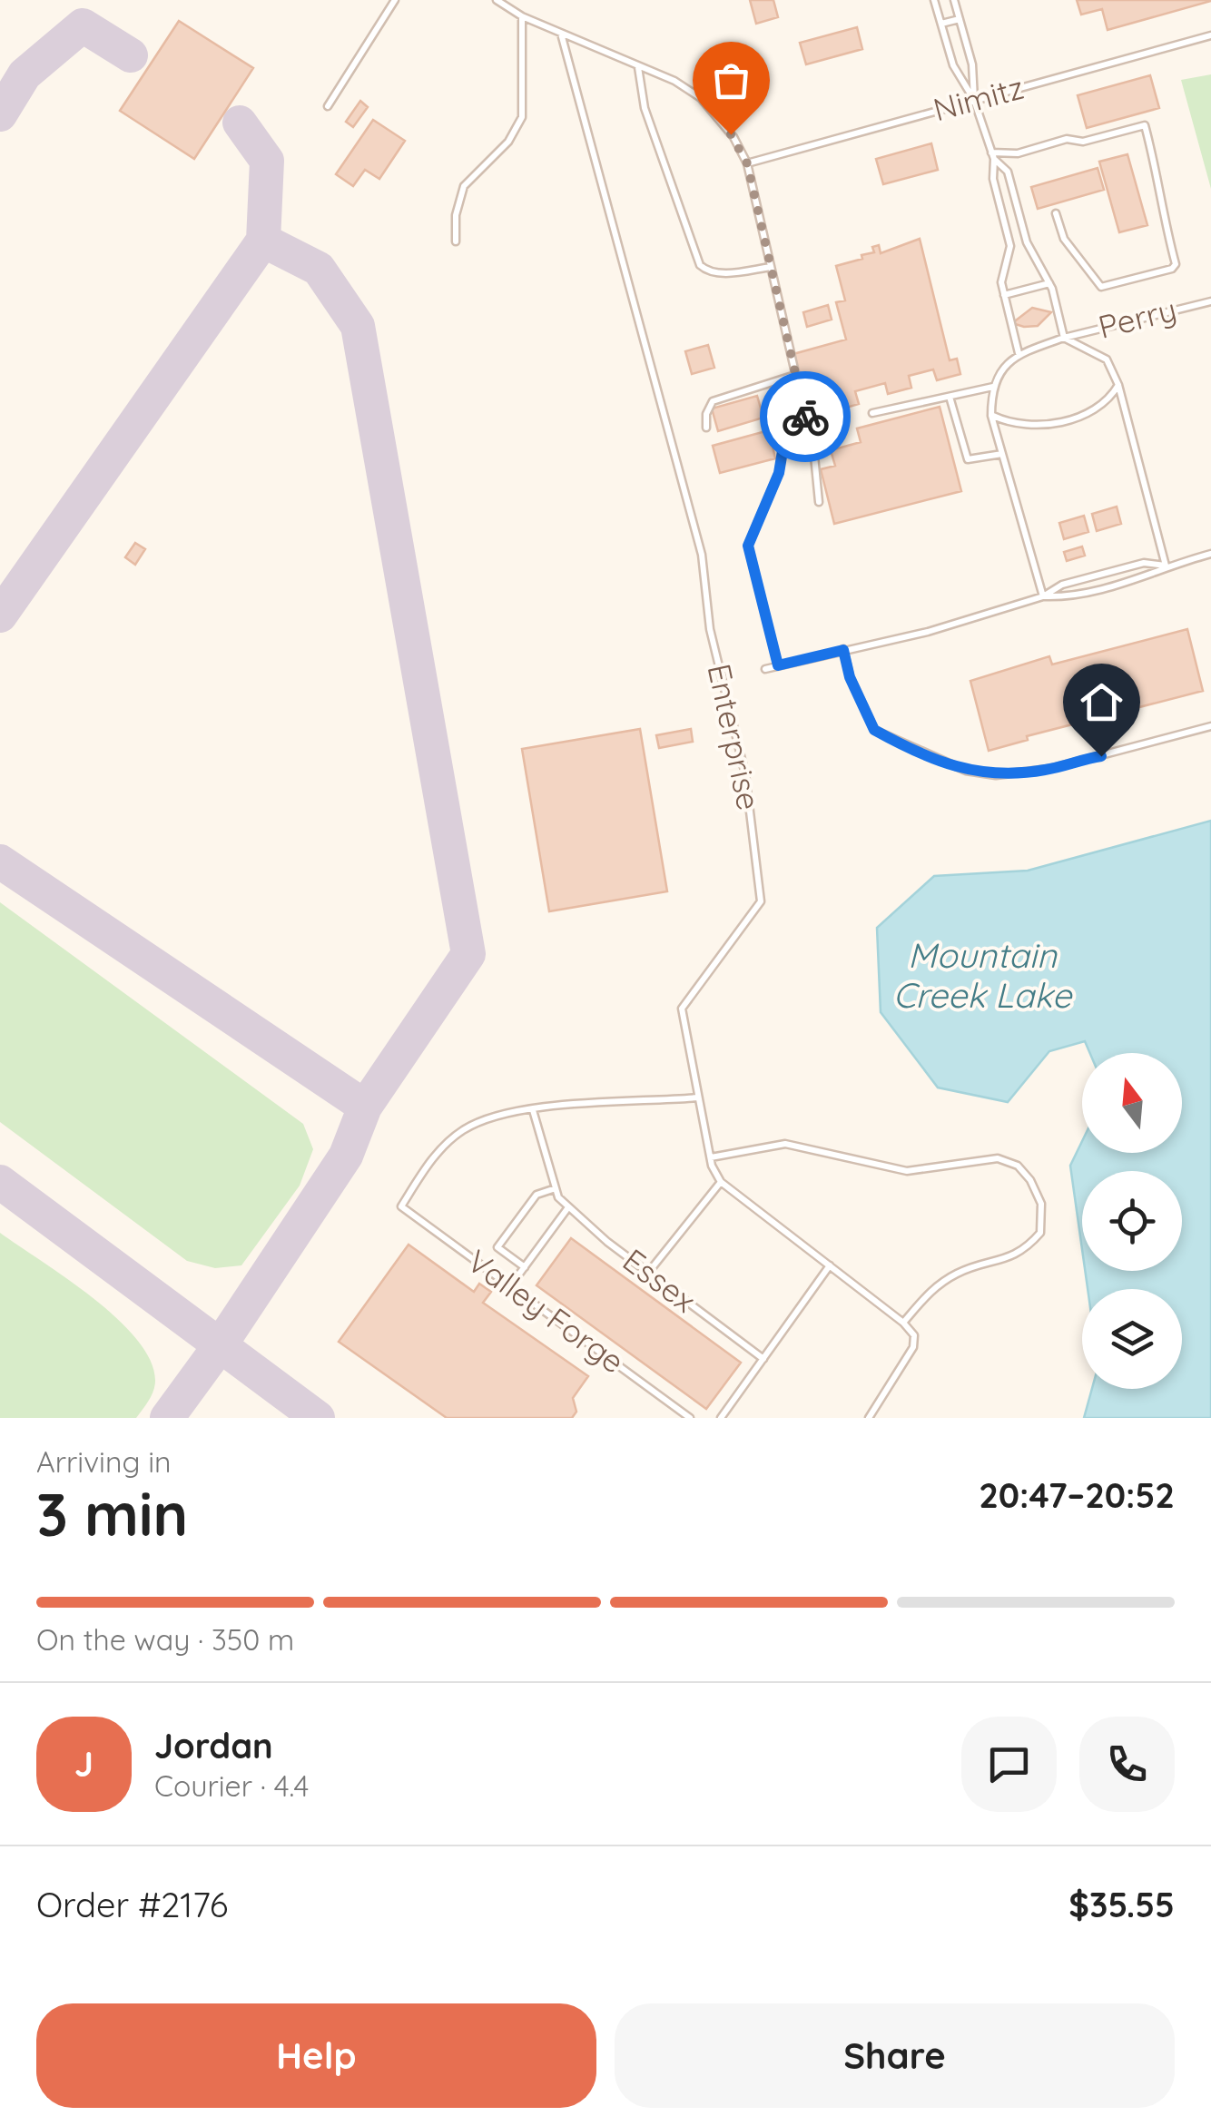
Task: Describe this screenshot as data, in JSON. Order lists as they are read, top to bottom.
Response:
{
  "streets": {
    "lane": [
      "Nimitz",
      "Perry",
      "Enterprise",
      "Essex",
      "Valley Forge"
    ]
  },
  "water": ["Mountain Creek Lake"],
  "north": "top",
  "page": {
    "heading": ["3 min", "Arriving in", "20:47–20:52"],
    "panel": [
      "Jordan",
      "Courier · 4.4",
      "Order #2176",
      "$35.55"
    ],
    "bar": "On the way · 350 m",
    "round": "J",
    "buttons": ["Help", "Share"]
  }
}
